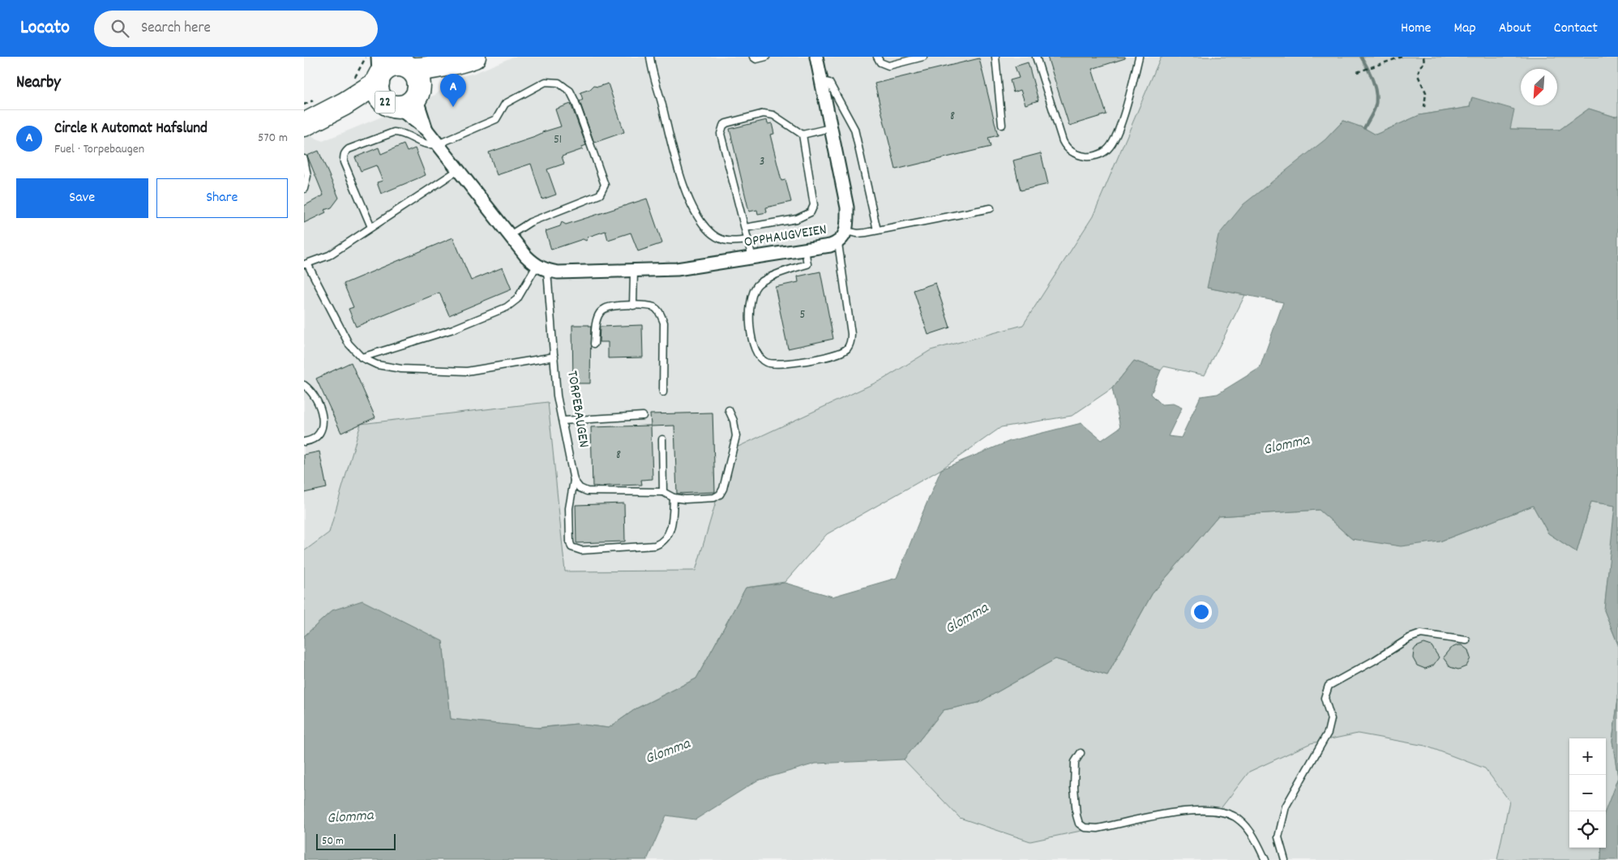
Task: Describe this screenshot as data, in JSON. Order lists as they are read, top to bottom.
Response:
{
  "streets": {
    "highway": ["22"],
    "street": ["OPPHAUGVEIEN"],
    "lane": ["TORPEBAUGEN"]
  },
  "crossings": [
    ["OPPHAUGVEIEN", "TORPEBAUGEN"]
  ],
  "water": ["Glomma"],
  "house_numbers": [
    "8",
    "51",
    "3",
    "5",
    "8"
  ],
  "scale_bar": "50 m",
  "north": "bottom left",
  "page": {
    "header": "Locato",
    "search": "Search here",
    "nav": [
      "Home",
      "Map",
      "About",
      "Contact"
    ],
    "heading": "Nearby",
    "pins": "A",
    "list": [
      {
        "mark": "A",
        "name": "Circle K Automat Hafslund",
        "note": "Fuel · Torpebaugen",
        "value": "570 m"
      }
    ],
    "buttons": ["Save", "Share"],
    "map_buttons": ["+", "−"],
    "scale": "50 m"
  }
}
